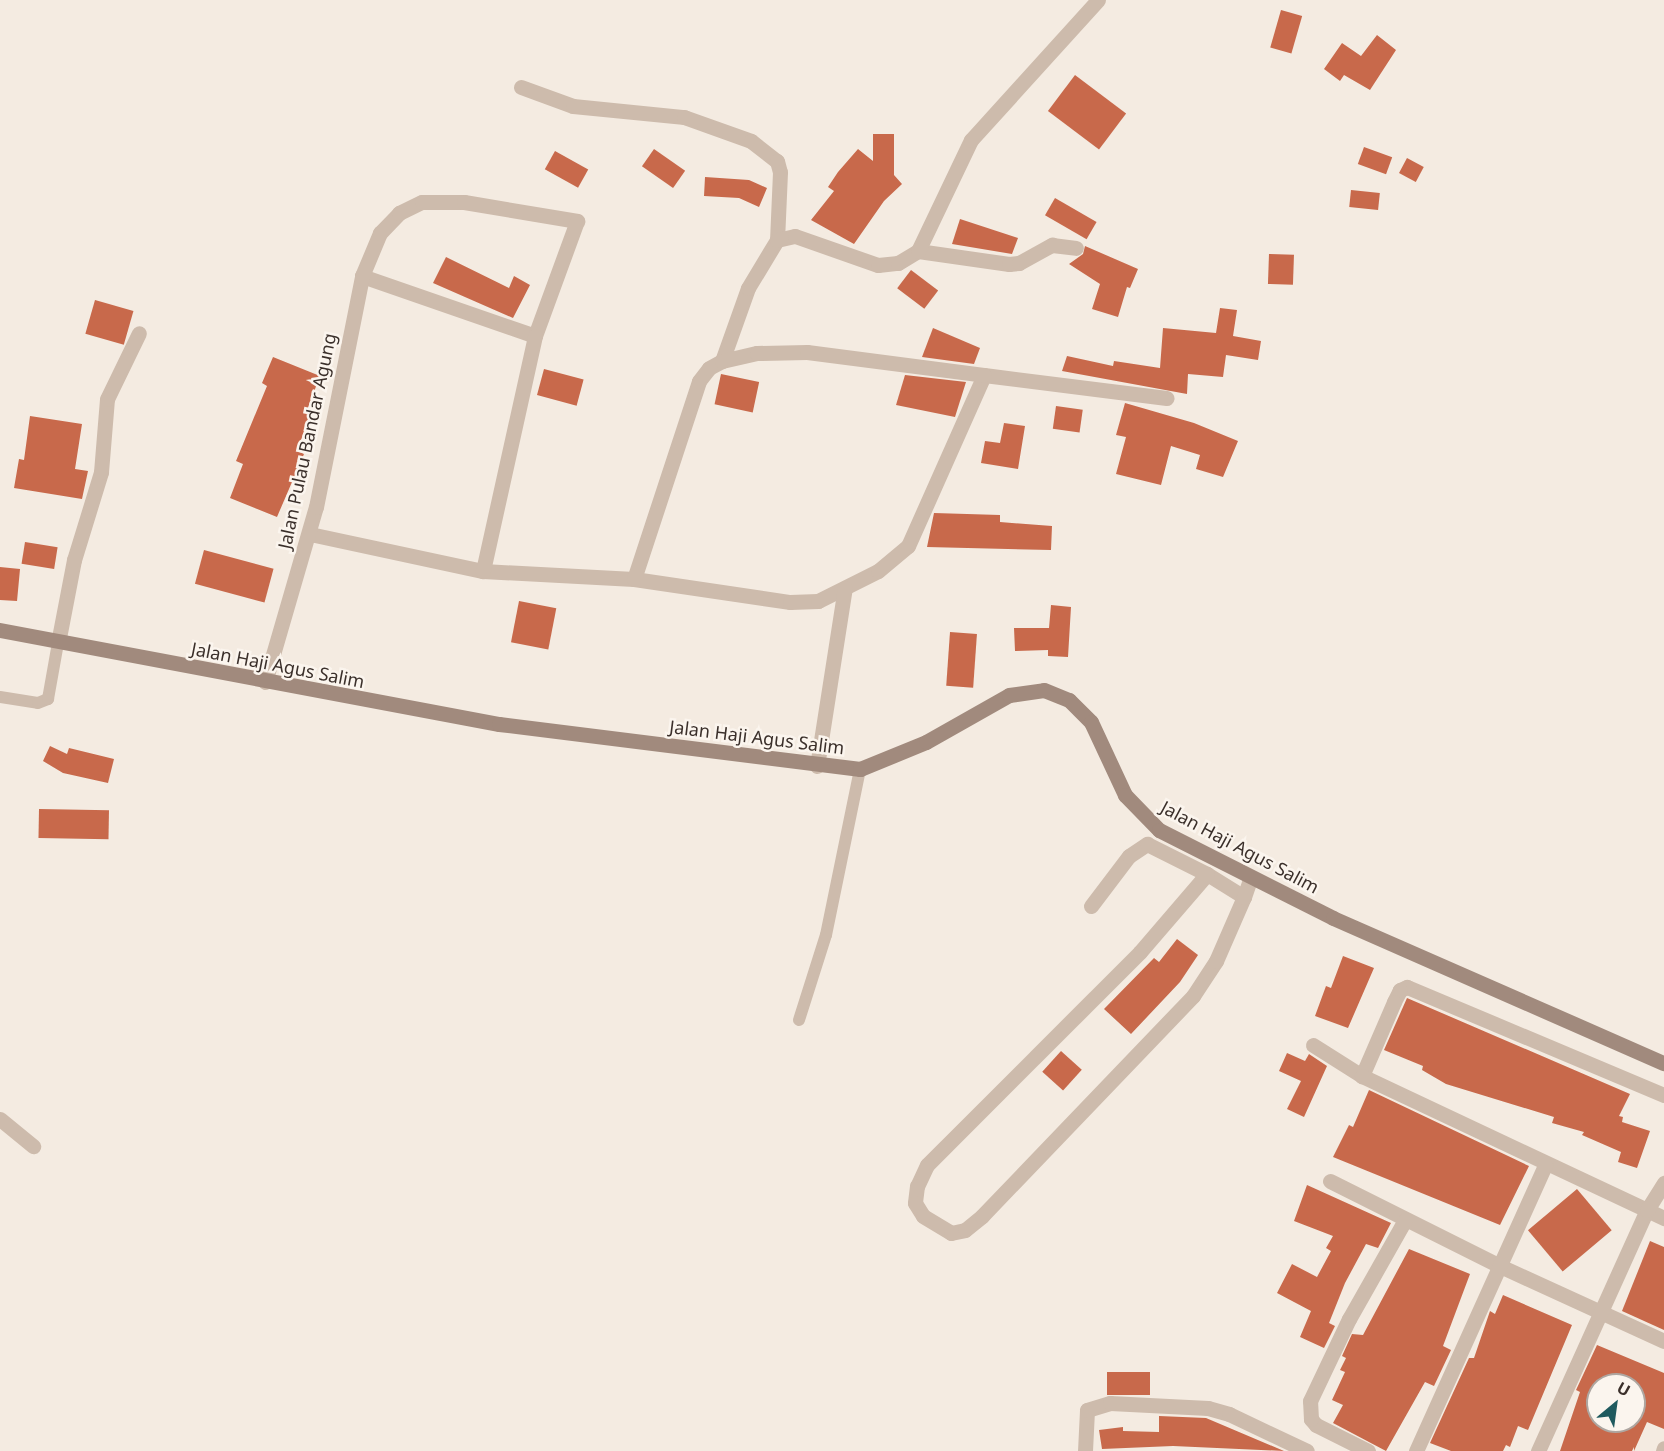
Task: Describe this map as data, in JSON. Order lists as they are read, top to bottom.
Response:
{
  "streets": {
    "street": ["Jalan Pulau Bandar Agung", "Jalan Haji Agus Salim"]
  },
  "crossings": [
    ["Jalan Pulau Bandar Agung", "Jalan Haji Agus Salim"]
  ],
  "north": "top right"
}
